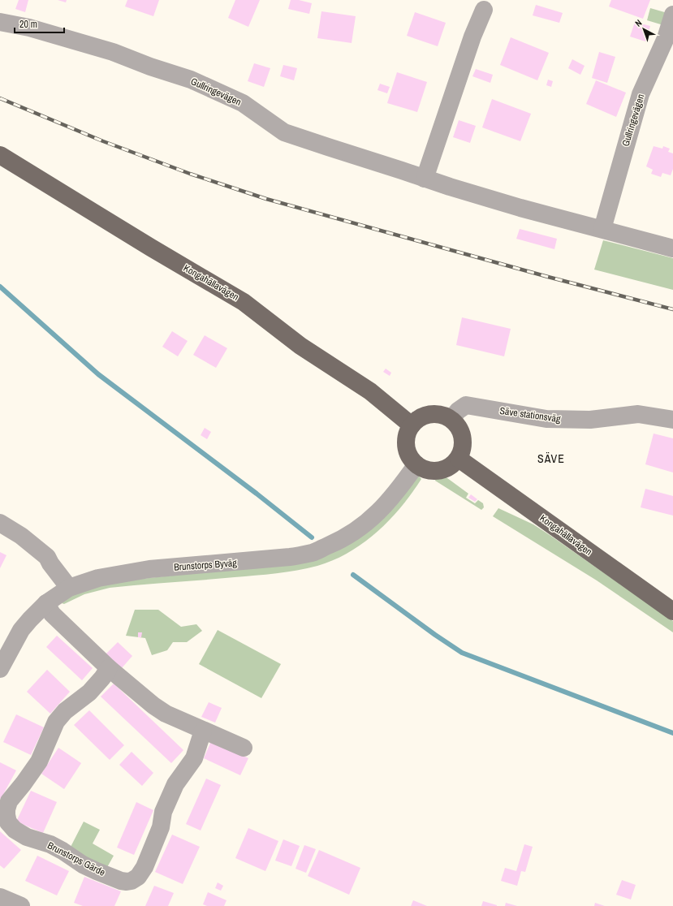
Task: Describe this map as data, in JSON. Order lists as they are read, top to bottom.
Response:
{
  "streets": {
    "main road": ["Kongahällavägen"],
    "street": [
      "Gullringevägen",
      "Säve stationsväg",
      "Brunstorps Byväg",
      "Brunstorps Gärde"
    ]
  },
  "crossings": [
    ["Kongahällavägen", "Säve stationsväg"],
    ["Kongahällavägen", "Brunstorps Byväg"],
    ["Säve stationsväg", "Brunstorps Byväg"]
  ],
  "districts": ["SÄVE"],
  "scale_bar": "20 m",
  "north": "top left"
}
